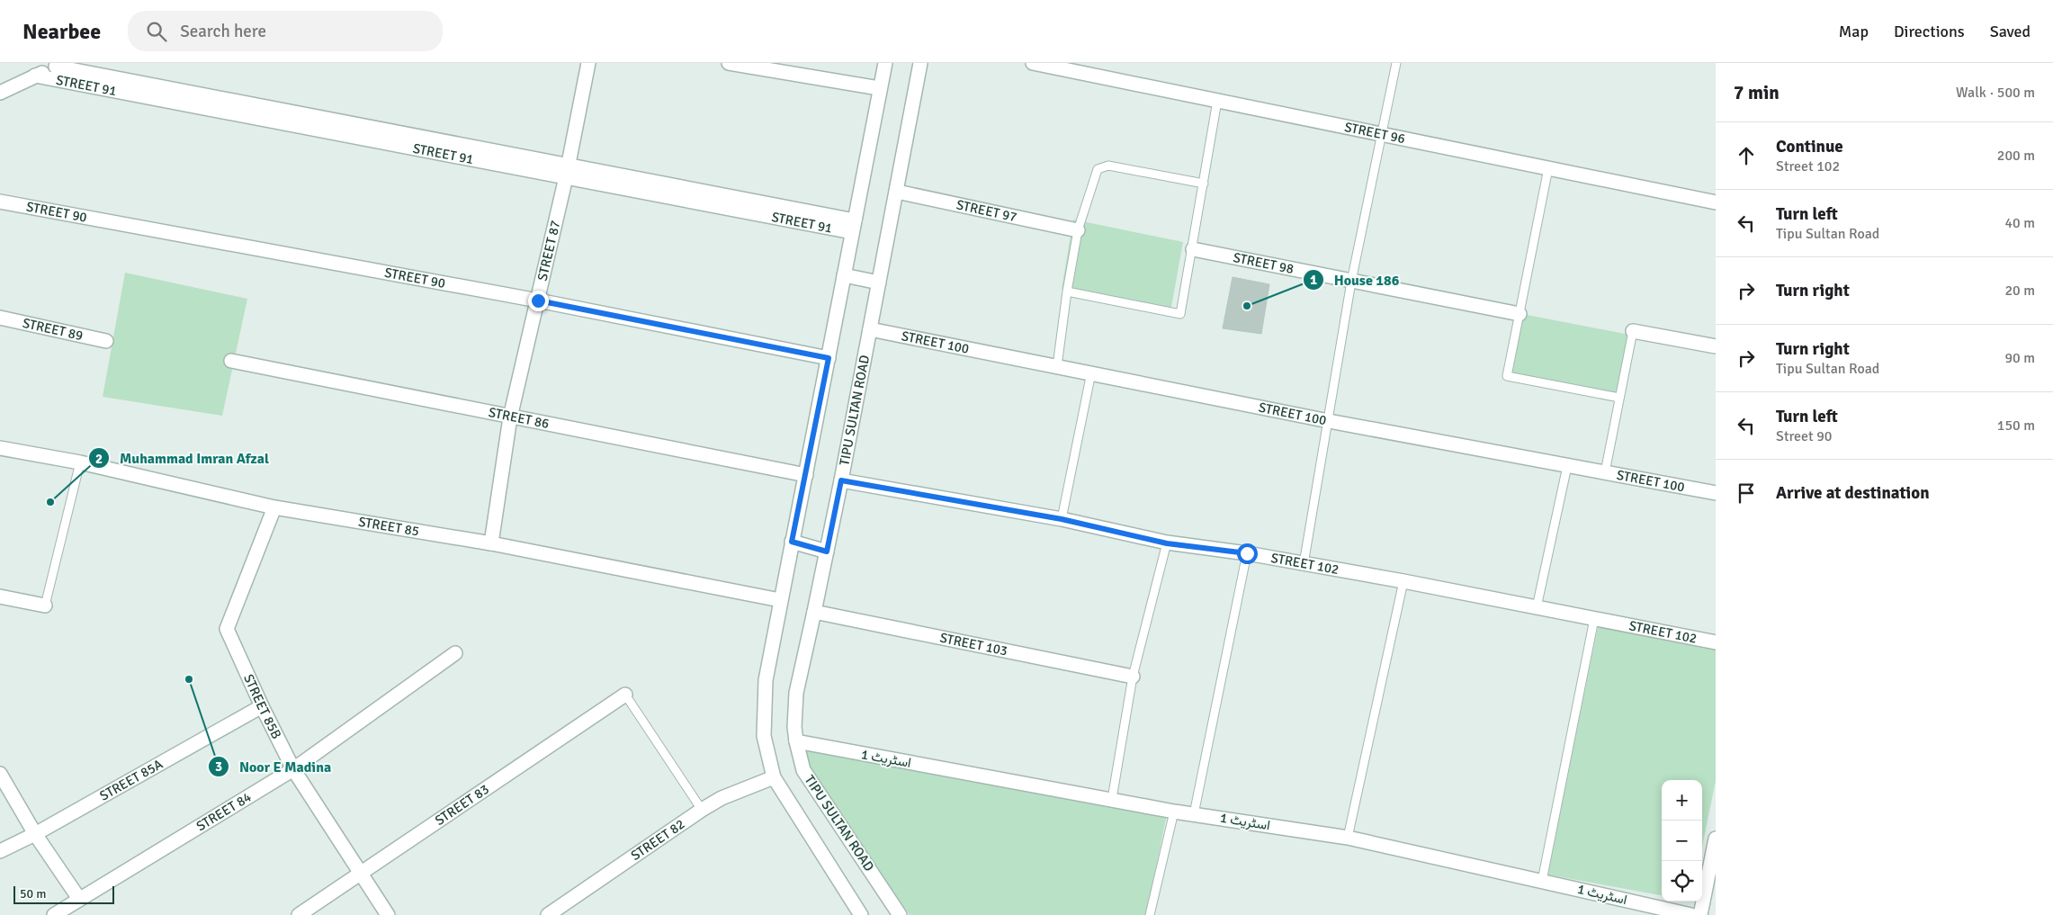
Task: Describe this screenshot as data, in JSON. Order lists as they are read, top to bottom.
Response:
{
  "streets": {
    "street": [
      "STREET 91",
      "STREET 96",
      "STREET 97",
      "STREET 90",
      "STREET 87",
      "STREET 98",
      "STREET 89",
      "STREET 100",
      "TIPU SULTAN ROAD",
      "STREET 86",
      "STREET 85",
      "STREET 102",
      "STREET 103",
      "STREET 85B",
      "اسٹریٹ 1",
      "STREET 85A",
      "STREET 83",
      "STREET 84",
      "STREET 82"
    ]
  },
  "crossings": [
    ["STREET 91", "STREET 87"],
    ["STREET 97", "TIPU SULTAN ROAD"],
    ["STREET 90", "STREET 87"],
    ["STREET 87", "STREET 86"],
    ["STREET 87", "STREET 85"],
    ["STREET 100", "TIPU SULTAN ROAD"],
    ["TIPU SULTAN ROAD", "STREET 102"],
    ["TIPU SULTAN ROAD", "STREET 103"],
    ["TIPU SULTAN ROAD", "اسٹریٹ 1"],
    ["STREET 85", "STREET 85B"],
    ["STREET 85B", "STREET 85A"],
    ["STREET 85B", "STREET 83"],
    ["STREET 85B", "STREET 84"]
  ],
  "places": ["House 186", "Muhammad Imran Afzal", "Noor E Madina"],
  "scale_bar": "50 m",
  "page": {
    "header": "Nearbee",
    "search": "Search here",
    "nav": ["Map", "Directions", "Saved"],
    "heading": ["7 min", "Walk · 500 m"],
    "list": [
      ["Continue", "Street 102", "200 m"],
      ["Turn left", "Tipu Sultan Road", "40 m"],
      ["Turn right", "20 m"],
      ["Turn right", "Tipu Sultan Road", "90 m"],
      ["Turn left", "Street 90", "150 m"],
      "Arrive at destination"
    ],
    "map_buttons": ["+", "−"],
    "scale": "50 m"
  }
}
